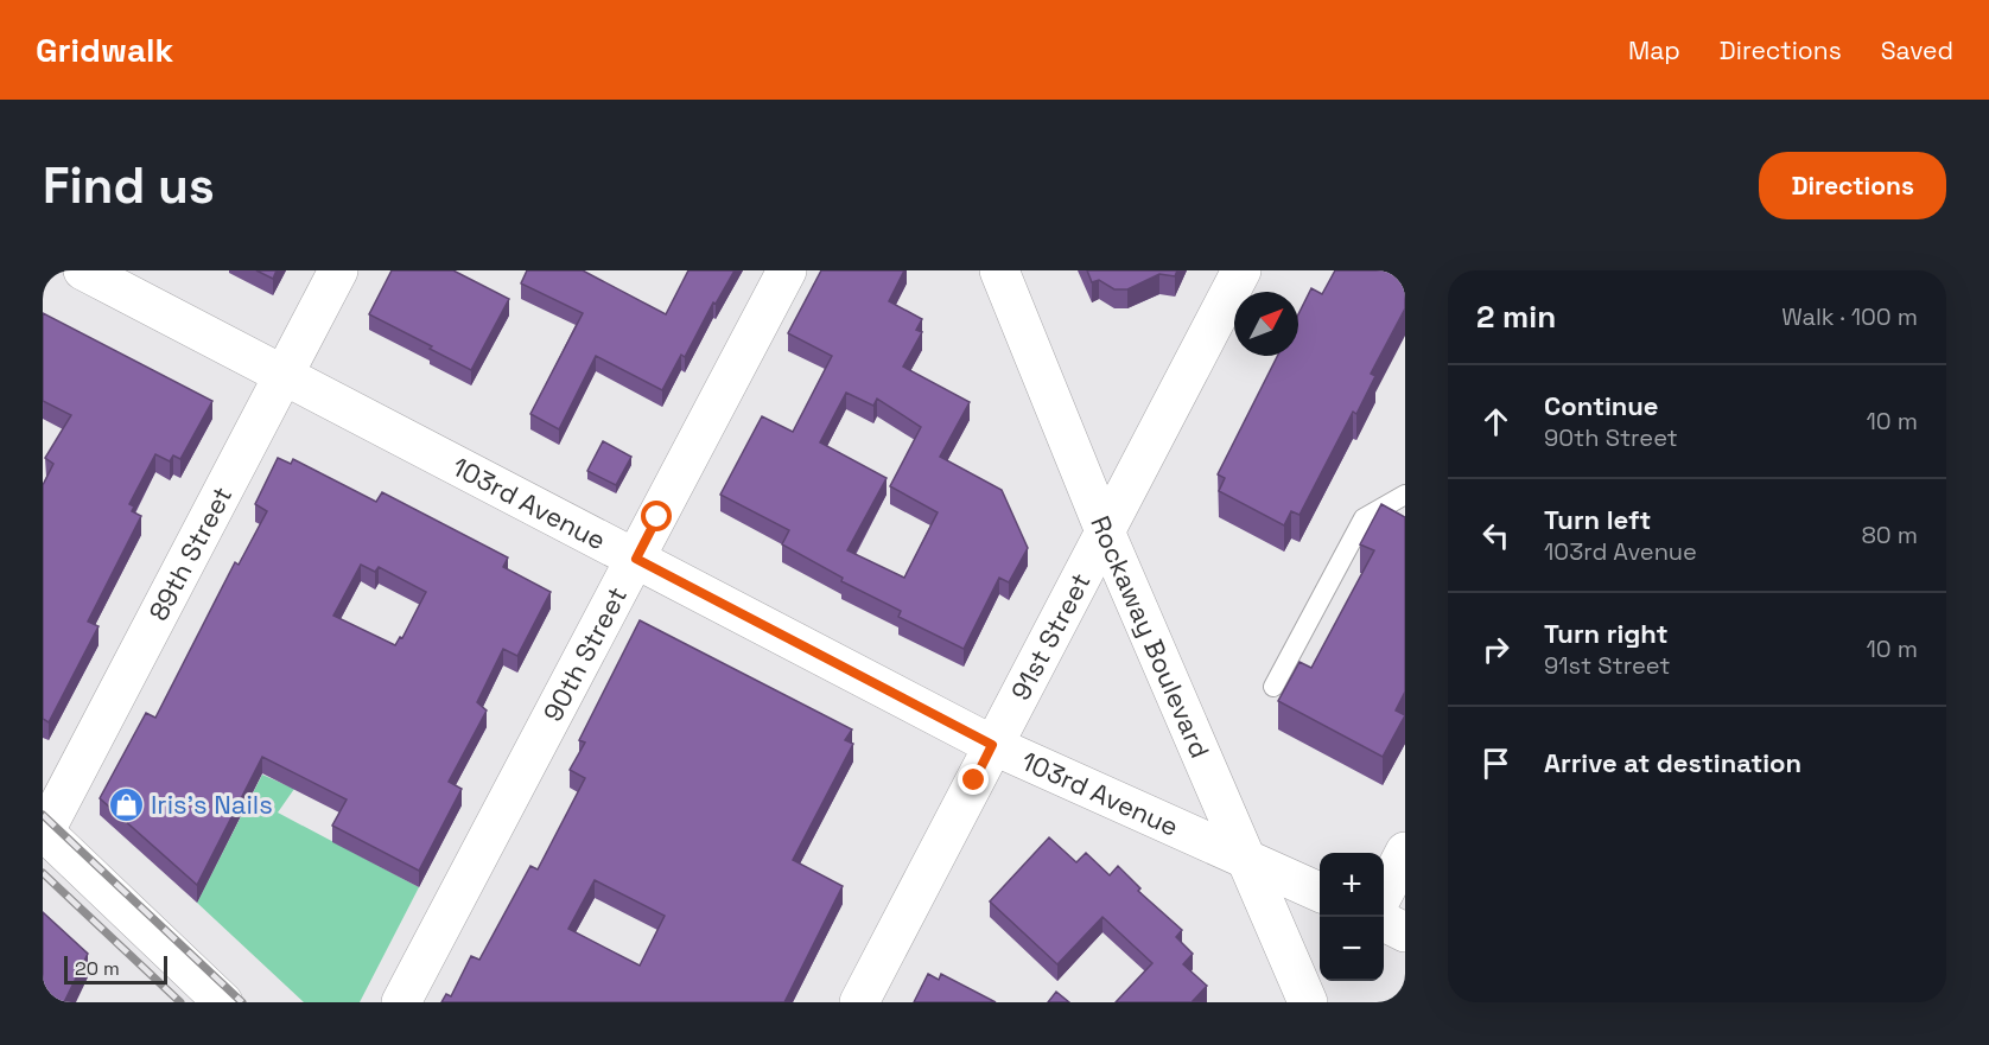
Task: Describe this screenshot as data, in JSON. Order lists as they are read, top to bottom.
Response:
{
  "streets": {
    "street": [
      "103rd Avenue",
      "89th Street",
      "91st Street",
      "Rockaway Boulevard",
      "90th Street"
    ]
  },
  "crossings": [
    ["103rd Avenue", "89th Street"],
    ["103rd Avenue", "91st Street"],
    ["103rd Avenue", "Rockaway Boulevard"],
    ["103rd Avenue", "90th Street"],
    ["91st Street", "Rockaway Boulevard"]
  ],
  "places": {
    "shop": ["Iris's Nails"]
  },
  "scale_bar": "20 m",
  "north": "top right",
  "page": {
    "header": "Gridwalk",
    "nav": ["Map", "Directions", "Saved"],
    "buttons": "Directions",
    "title": "Find us",
    "heading": ["2 min", "Walk · 100 m"],
    "list": [
      ["Continue", "90th Street", "10 m"],
      ["Turn left", "103rd Avenue", "80 m"],
      ["Turn right", "91st Street", "10 m"],
      "Arrive at destination"
    ],
    "map_buttons": ["+", "−"],
    "scale": "20 m"
  }
}
